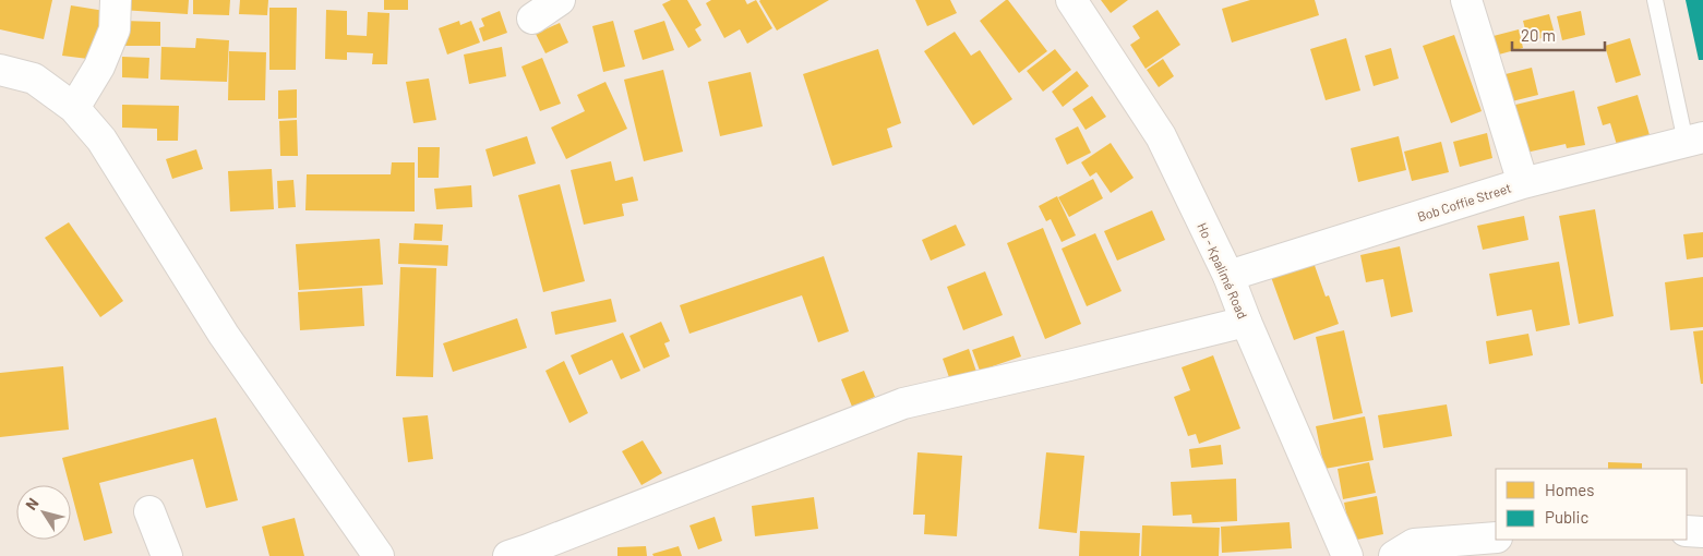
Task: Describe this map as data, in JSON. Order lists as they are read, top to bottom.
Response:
{
  "streets": {
    "street": ["Bob Coffie Street", "Ho - Kpalimé Road"]
  },
  "crossings": [
    ["Bob Coffie Street", "Ho - Kpalimé Road"]
  ],
  "legend": ["Homes", "Public"],
  "scale_bar": "20 m",
  "north": "top left"
}
